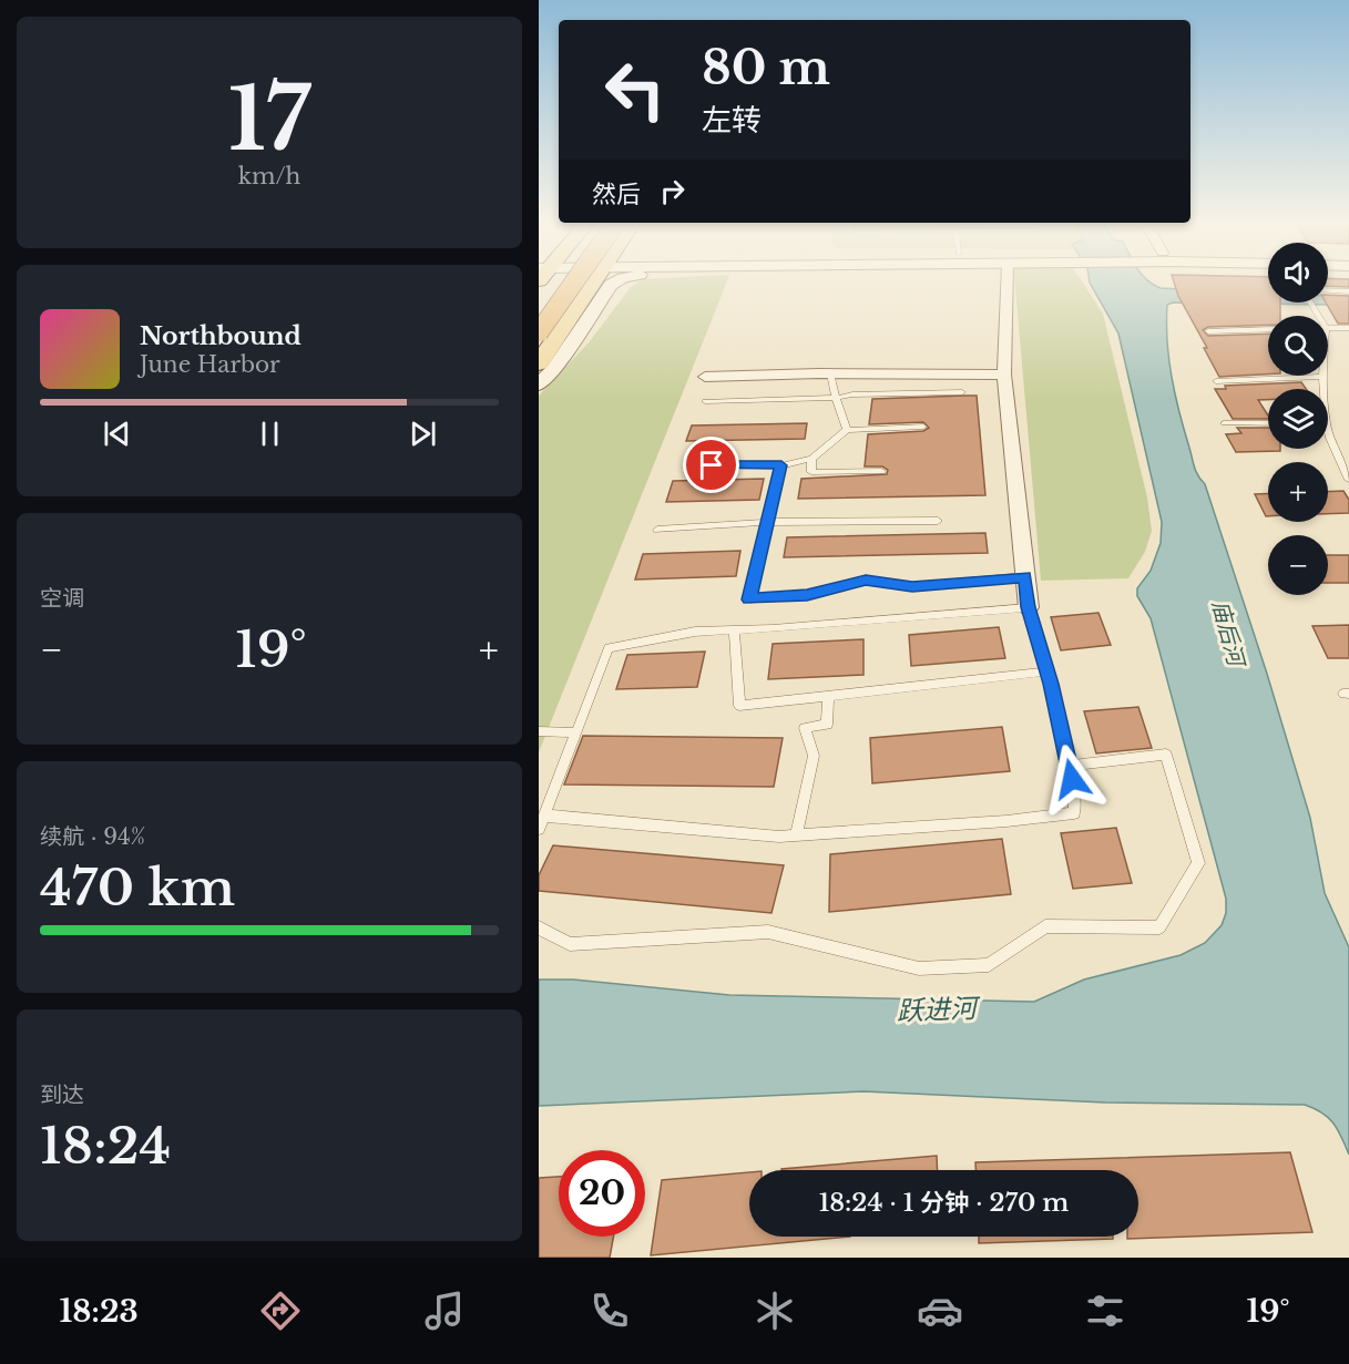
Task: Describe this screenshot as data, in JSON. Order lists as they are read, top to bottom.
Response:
{
  "water": ["庙后河", "跃进河"],
  "page": {
    "tile": [
      ["17", "km/h"],
      "空调",
      ["续航 · 94%", "470 km"],
      ["到达", "18:24"]
    ],
    "turn": ["80 m", "左转"],
    "then": "然后",
    "map_buttons": ["+", "−"],
    "song": ["Northbound", "June Harbor"],
    "heat": ["−", "19°", "+"],
    "limit": "20",
    "trip": "18:24 · 1 分钟 · 270 m",
    "tabs": ["18:23", "19°"]
  }
}
